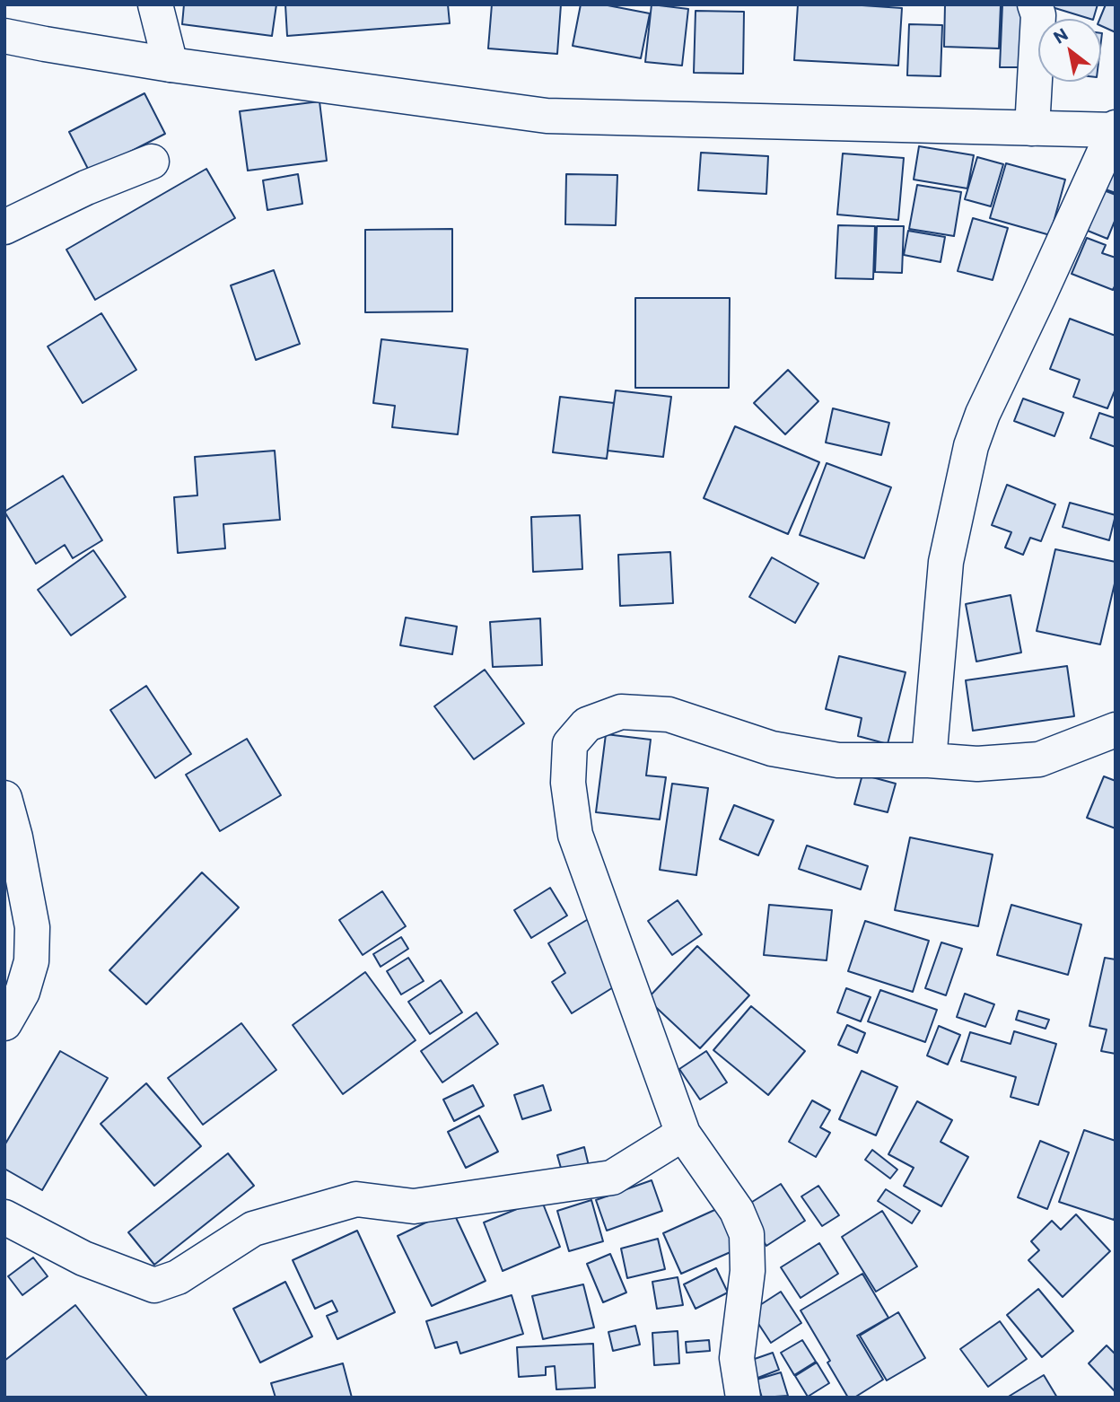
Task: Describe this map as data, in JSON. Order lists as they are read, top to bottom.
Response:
{
  "north": "top left"
}
